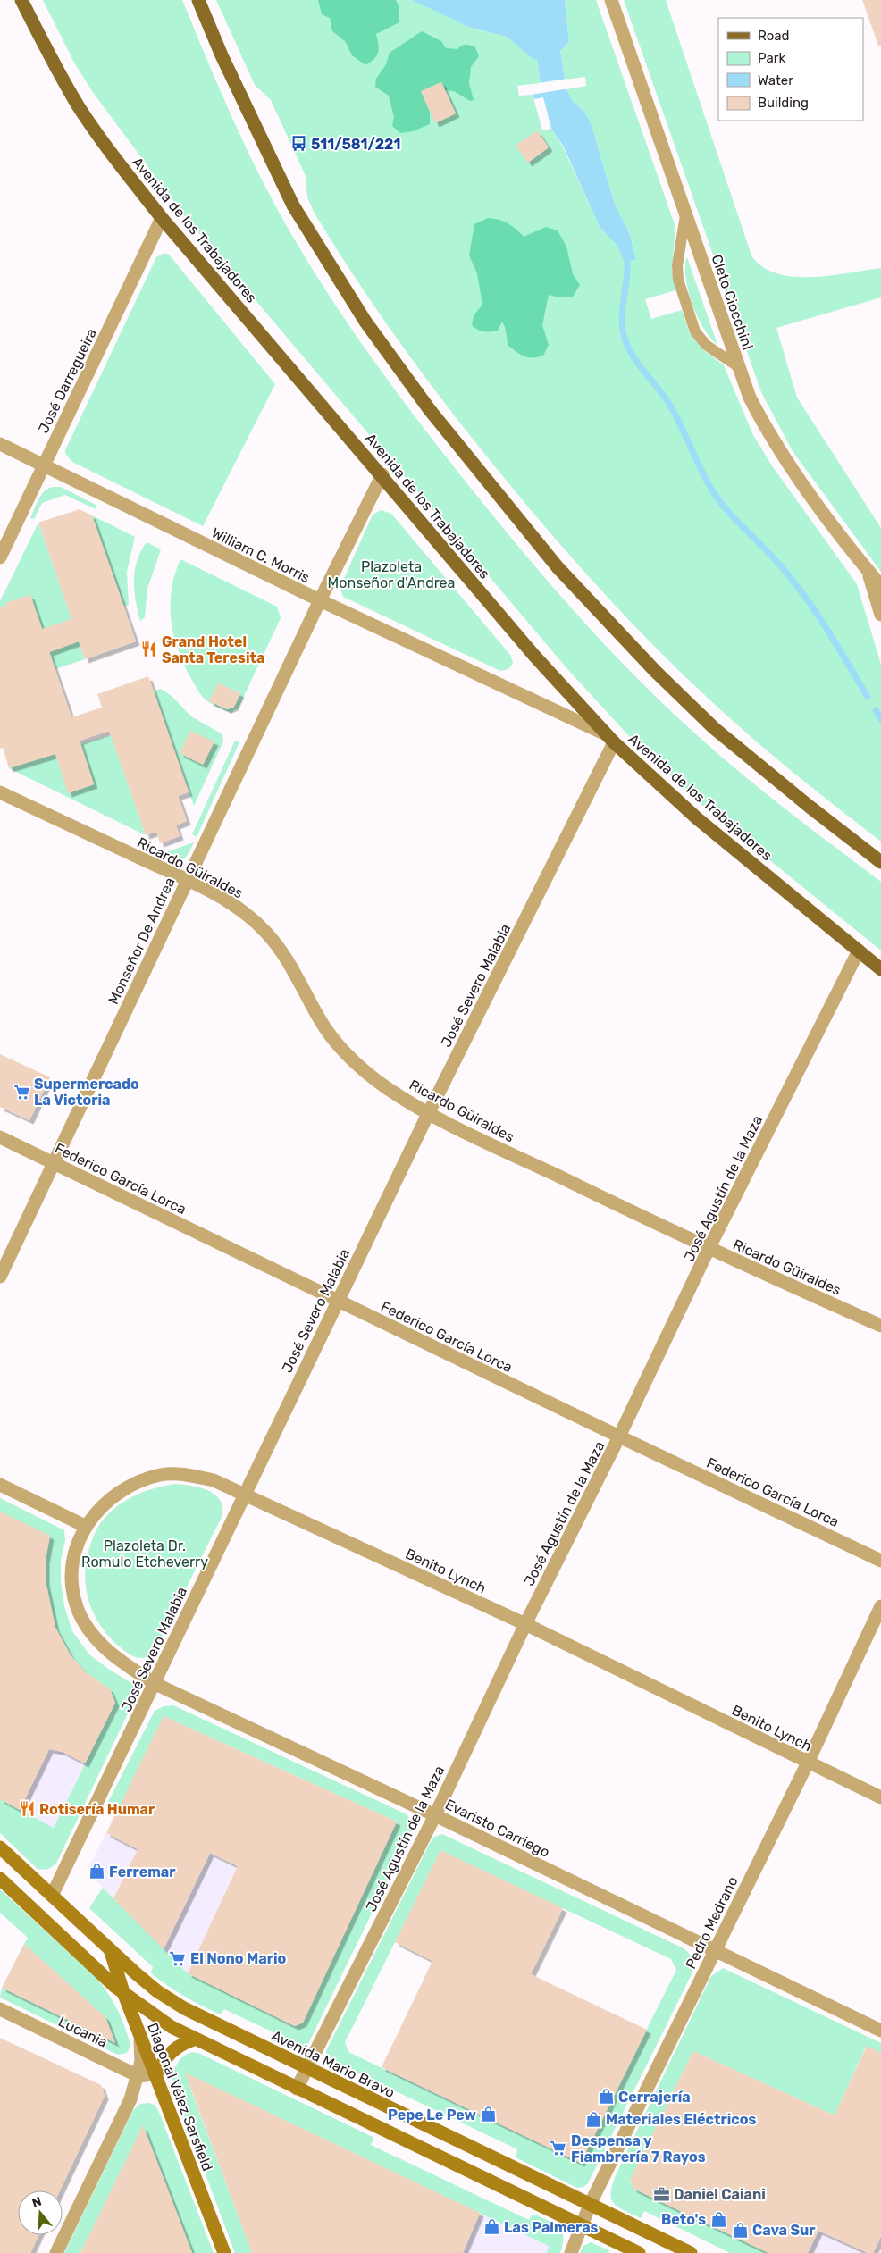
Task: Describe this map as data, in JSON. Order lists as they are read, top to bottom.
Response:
{
  "streets": {
    "main road": ["Avenida de los Trabajadores", "Avenida Mario Bravo", "Diagonal Vélez Sarsfield"],
    "street": [
      "Cleto Ciocchini",
      "José Darregueira",
      "William C. Morris",
      "Ricardo Güiraldes",
      "Monseñor De Andrea",
      "José Severo Malabia",
      "Federico García Lorca",
      "José Agustín de la Maza",
      "Benito Lynch",
      "Evaristo Carriego",
      "Pedro Medrano",
      "Lucania"
    ]
  },
  "crossings": [
    ["Avenida de los Trabajadores", "José Darregueira"],
    ["Avenida de los Trabajadores", "William C. Morris"],
    ["Avenida de los Trabajadores", "Monseñor De Andrea"],
    ["Avenida de los Trabajadores", "José Severo Malabia"],
    ["Avenida de los Trabajadores", "José Agustín de la Maza"],
    ["José Darregueira", "William C. Morris"],
    ["William C. Morris", "Monseñor De Andrea"],
    ["William C. Morris", "José Severo Malabia"],
    ["Ricardo Güiraldes", "Monseñor De Andrea"],
    ["Ricardo Güiraldes", "José Severo Malabia"],
    ["Ricardo Güiraldes", "José Agustín de la Maza"],
    ["Monseñor De Andrea", "Federico García Lorca"],
    ["José Severo Malabia", "Federico García Lorca"],
    ["José Severo Malabia", "Benito Lynch"],
    ["José Severo Malabia", "Evaristo Carriego"],
    ["José Severo Malabia", "Avenida Mario Bravo"],
    ["Federico García Lorca", "José Agustín de la Maza"],
    ["José Agustín de la Maza", "Benito Lynch"],
    ["José Agustín de la Maza", "Evaristo Carriego"],
    ["José Agustín de la Maza", "Avenida Mario Bravo"],
    ["Benito Lynch", "Evaristo Carriego"],
    ["Benito Lynch", "Pedro Medrano"],
    ["Evaristo Carriego", "Pedro Medrano"],
    ["Pedro Medrano", "Avenida Mario Bravo"],
    ["Lucania", "Diagonal Vélez Sarsfield"],
    ["Avenida Mario Bravo", "Diagonal Vélez Sarsfield"]
  ],
  "parks": ["Plazoleta Monseñor d'Andrea", "Plazoleta Dr. Romulo Etcheverry"],
  "places": {
    "bus stop": ["511/581/221"],
    "restaurant": ["Grand Hotel Santa Teresita", "Rotisería Humar"],
    "supermarket": ["Supermercado La Victoria", "El Nono Mario", "Despensa y Fiambrería 7 Rayos"],
    "shop": [
      "Ferremar",
      "Cerrajería",
      "Pepe Le Pew",
      "Materiales Eléctricos",
      "Beto's",
      "Las Palmeras",
      "Cava Sur"
    ],
    "office": ["Daniel Caiani"]
  },
  "legend": [
    "Road",
    "Park",
    "Water",
    "Building"
  ],
  "north": "top"
}
